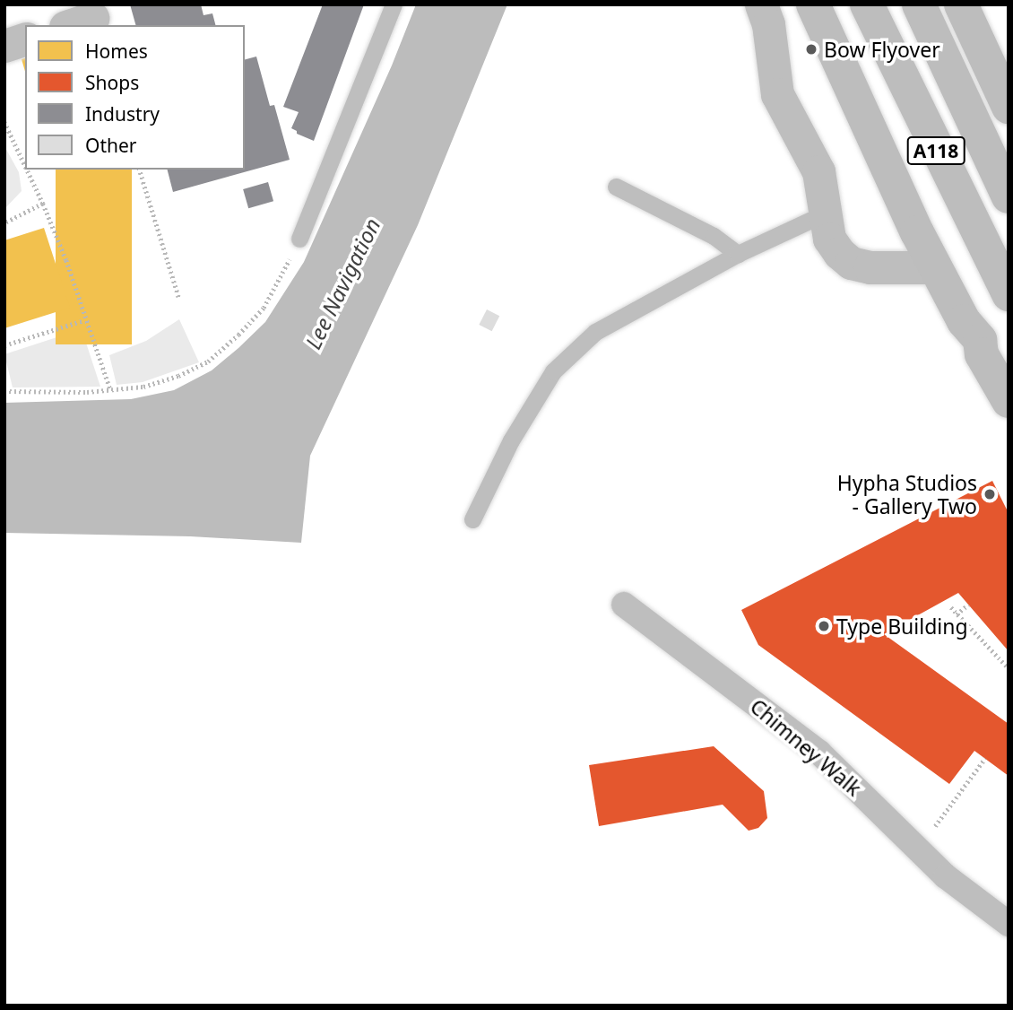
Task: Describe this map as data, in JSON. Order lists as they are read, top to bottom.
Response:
{
  "streets": {
    "main road": ["A118"],
    "street": ["Chimney Walk"]
  },
  "water": ["Lee Navigation"],
  "places": ["Bow Flyover", "Hypha Studios - Gallery Two", "Type Building"],
  "legend": [
    "Homes",
    "Shops",
    "Industry",
    "Other"
  ]
}
